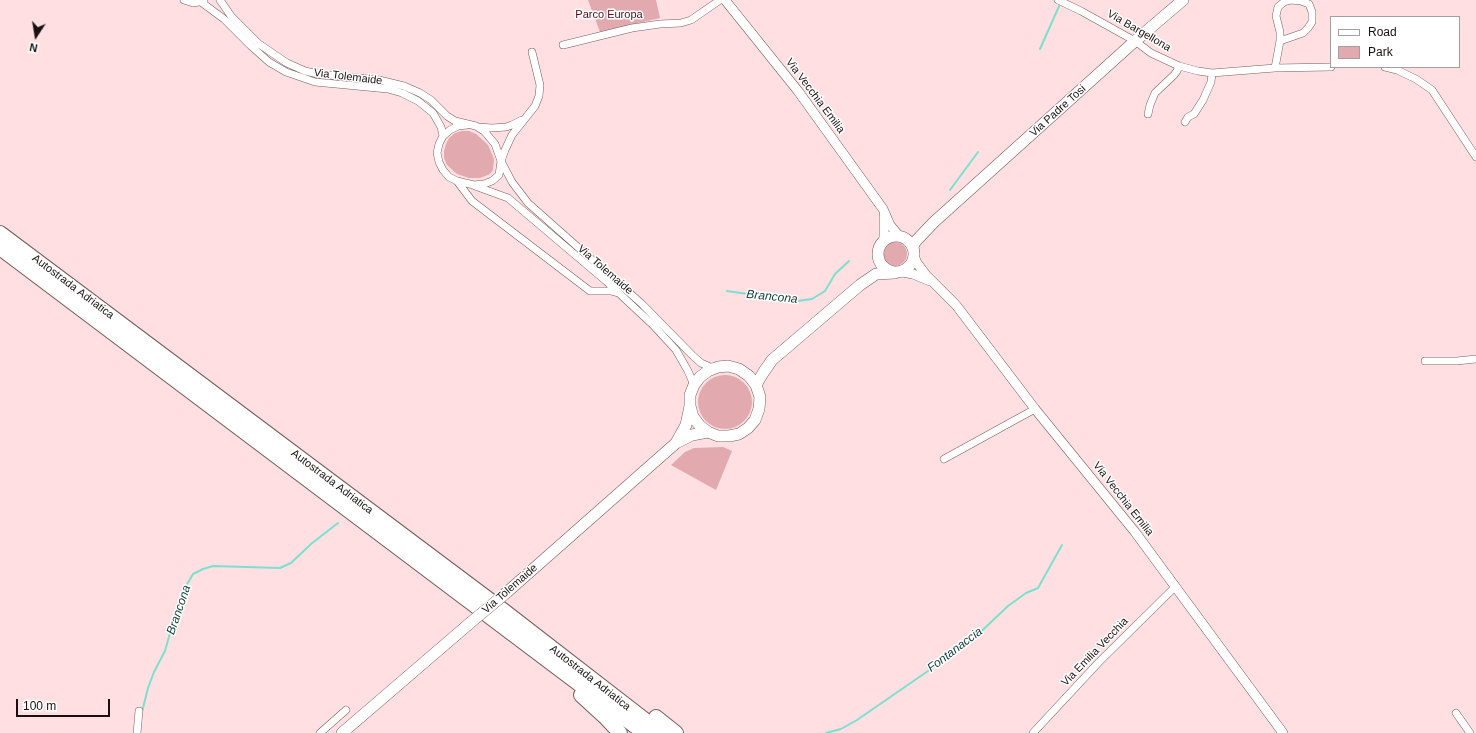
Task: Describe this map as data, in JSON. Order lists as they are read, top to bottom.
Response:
{
  "streets": {
    "highway": ["Autostrada Adriatica"],
    "main road": ["Via Tolemaide", "Via Padre Tosi"],
    "street": ["Via Bargellona", "Via Vecchia Emilia", "Via Emilia Vecchia"]
  },
  "crossings": [
    ["Via Bargellona", "Via Padre Tosi"],
    ["Via Tolemaide", "Via Vecchia Emilia"],
    ["Via Vecchia Emilia", "Via Emilia Vecchia"]
  ],
  "water": ["Brancona", "Fontanaccia"],
  "parks": ["Parco Europa"],
  "legend": ["Road", "Park"],
  "scale_bar": "100 m",
  "north": "bottom"
}
